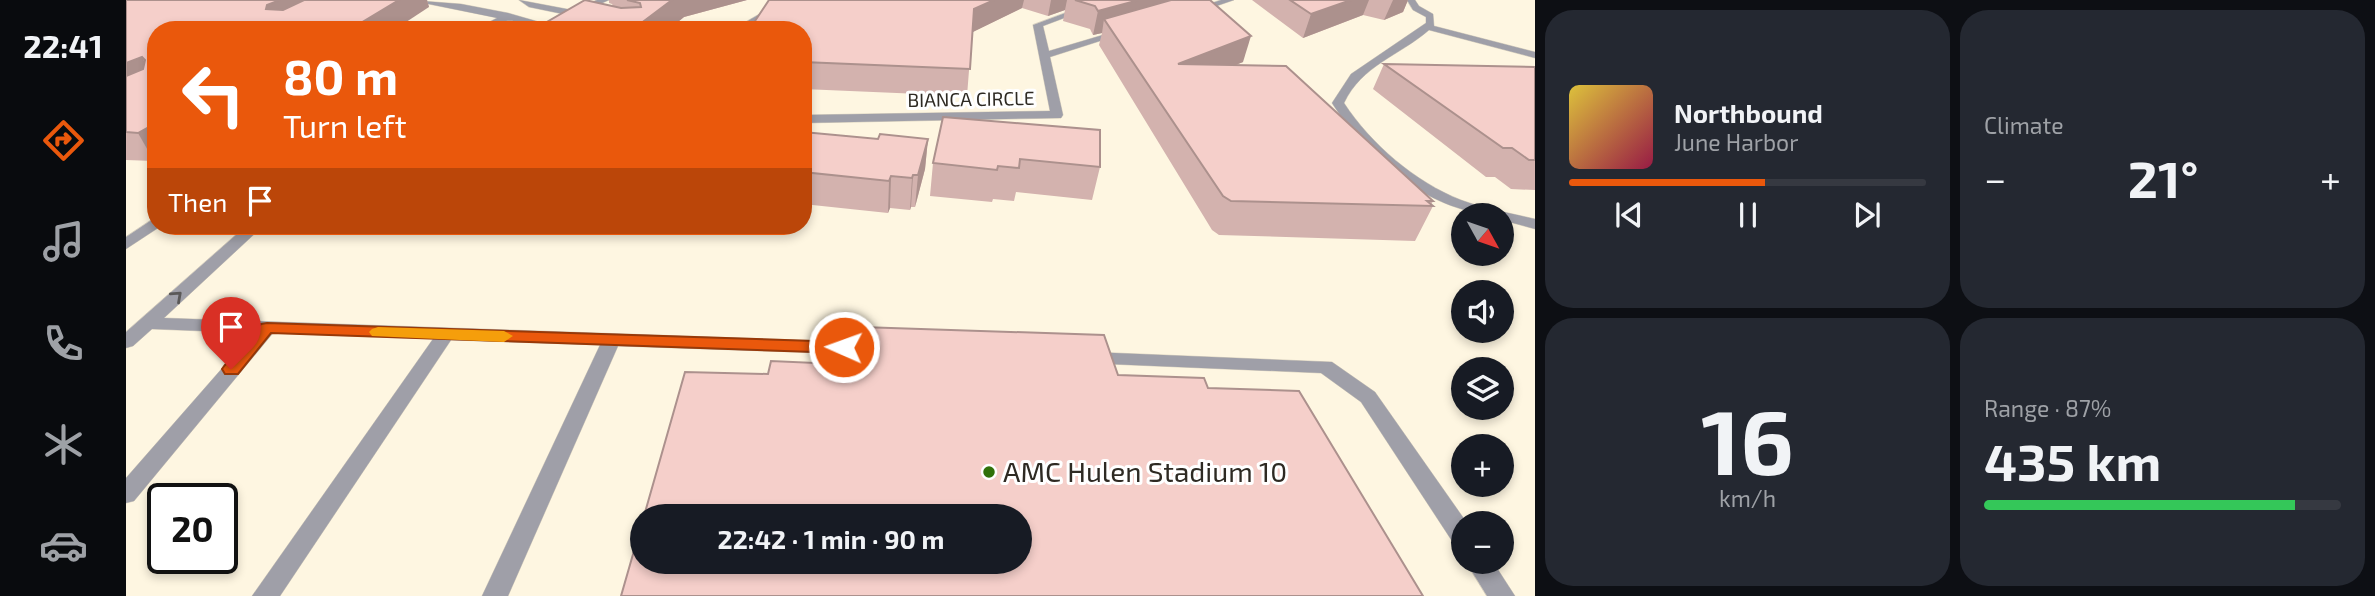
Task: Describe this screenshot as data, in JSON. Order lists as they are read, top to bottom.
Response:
{
  "streets": {
    "street": ["BIANCA CIRCLE"]
  },
  "places": ["AMC Hulen Stadium 10"],
  "north": "bottom right",
  "page": {
    "tabs": "22:41",
    "tile": [
      "Climate",
      ["16", "km/h"],
      ["Range · 87%", "435 km"]
    ],
    "turn": ["80 m", "Turn left"],
    "song": ["Northbound", "June Harbor"],
    "heat": ["−", "21°", "+"],
    "then": "Then",
    "map_buttons": ["+", "−"],
    "limit": "20",
    "trip": "22:42 · 1 min · 90 m"
  }
}
